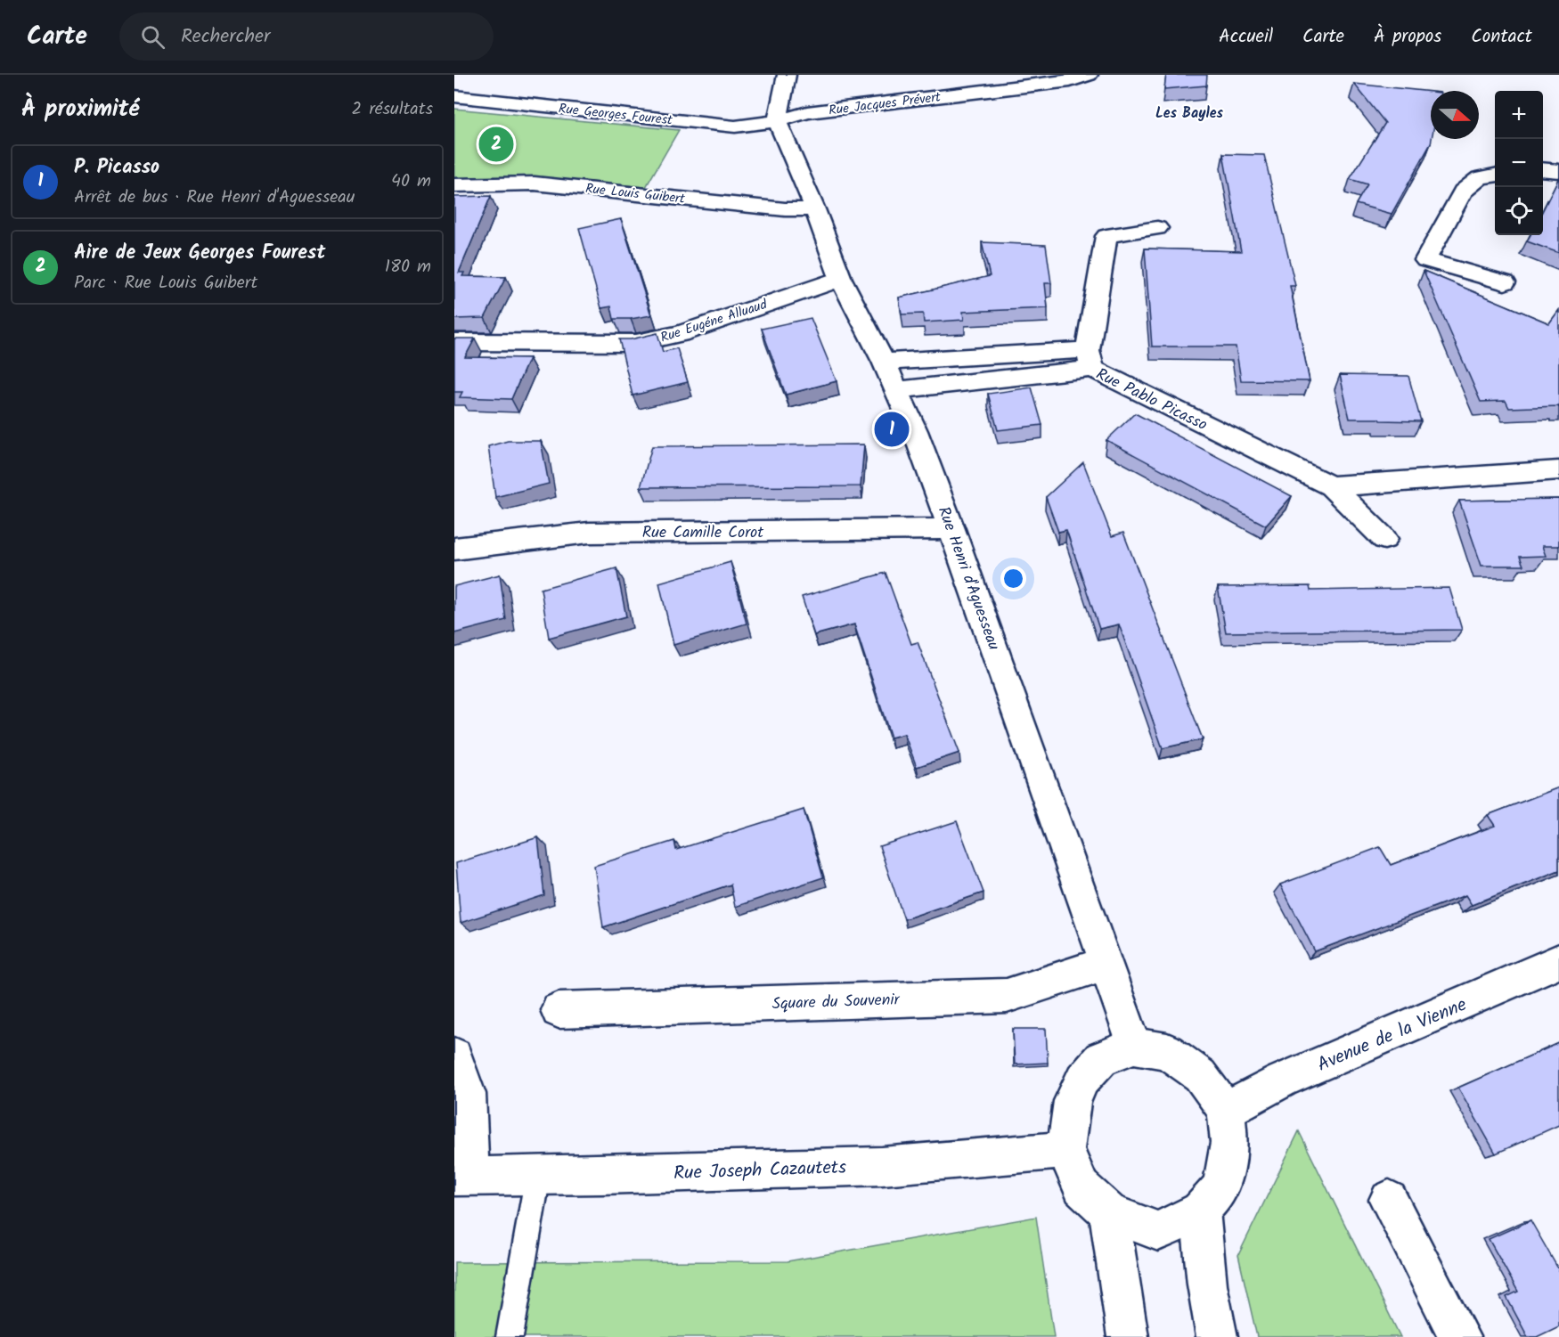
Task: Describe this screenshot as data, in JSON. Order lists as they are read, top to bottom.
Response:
{
  "streets": {
    "street": [
      "Rue Jacques Prévert",
      "Rue Georges Fourest",
      "Rue Louis Guibert",
      "Rue Eugéne Alluaud",
      "Rue Pablo Picasso",
      "Rue Camille Corot",
      "Rue Henri d'Aguesseau",
      "Square du Souvenir",
      "Avenue de la Vienne",
      "Rue Joseph Cazautets"
    ]
  },
  "crossings": [
    ["Rue Jacques Prévert", "Rue Georges Fourest"],
    ["Rue Jacques Prévert", "Rue Henri d'Aguesseau"],
    ["Rue Georges Fourest", "Rue Henri d'Aguesseau"],
    ["Rue Louis Guibert", "Rue Henri d'Aguesseau"],
    ["Rue Eugéne Alluaud", "Rue Henri d'Aguesseau"],
    ["Rue Pablo Picasso", "Rue Henri d'Aguesseau"],
    ["Rue Camille Corot", "Rue Henri d'Aguesseau"],
    ["Rue Henri d'Aguesseau", "Square du Souvenir"],
    ["Rue Henri d'Aguesseau", "Avenue de la Vienne"],
    ["Rue Henri d'Aguesseau", "Rue Joseph Cazautets"],
    ["Avenue de la Vienne", "Rue Joseph Cazautets"]
  ],
  "districts": ["Les Bayles"],
  "north": "right",
  "page": {
    "header": "Carte",
    "search": "Rechercher",
    "nav": [
      "Accueil",
      "Carte",
      "À propos",
      "Contact"
    ],
    "heading": ["À proximité", "2 résultats"],
    "map_buttons": ["+", "−"],
    "pins": ["2", "1"],
    "list": [
      {
        "mark": "1",
        "name": "P. Picasso",
        "note": "Arrêt de bus · Rue Henri d'Aguesseau",
        "value": "40 m"
      },
      {
        "mark": "2",
        "name": "Aire de Jeux Georges Fourest",
        "note": "Parc · Rue Louis Guibert",
        "value": "180 m"
      }
    ]
  }
}
